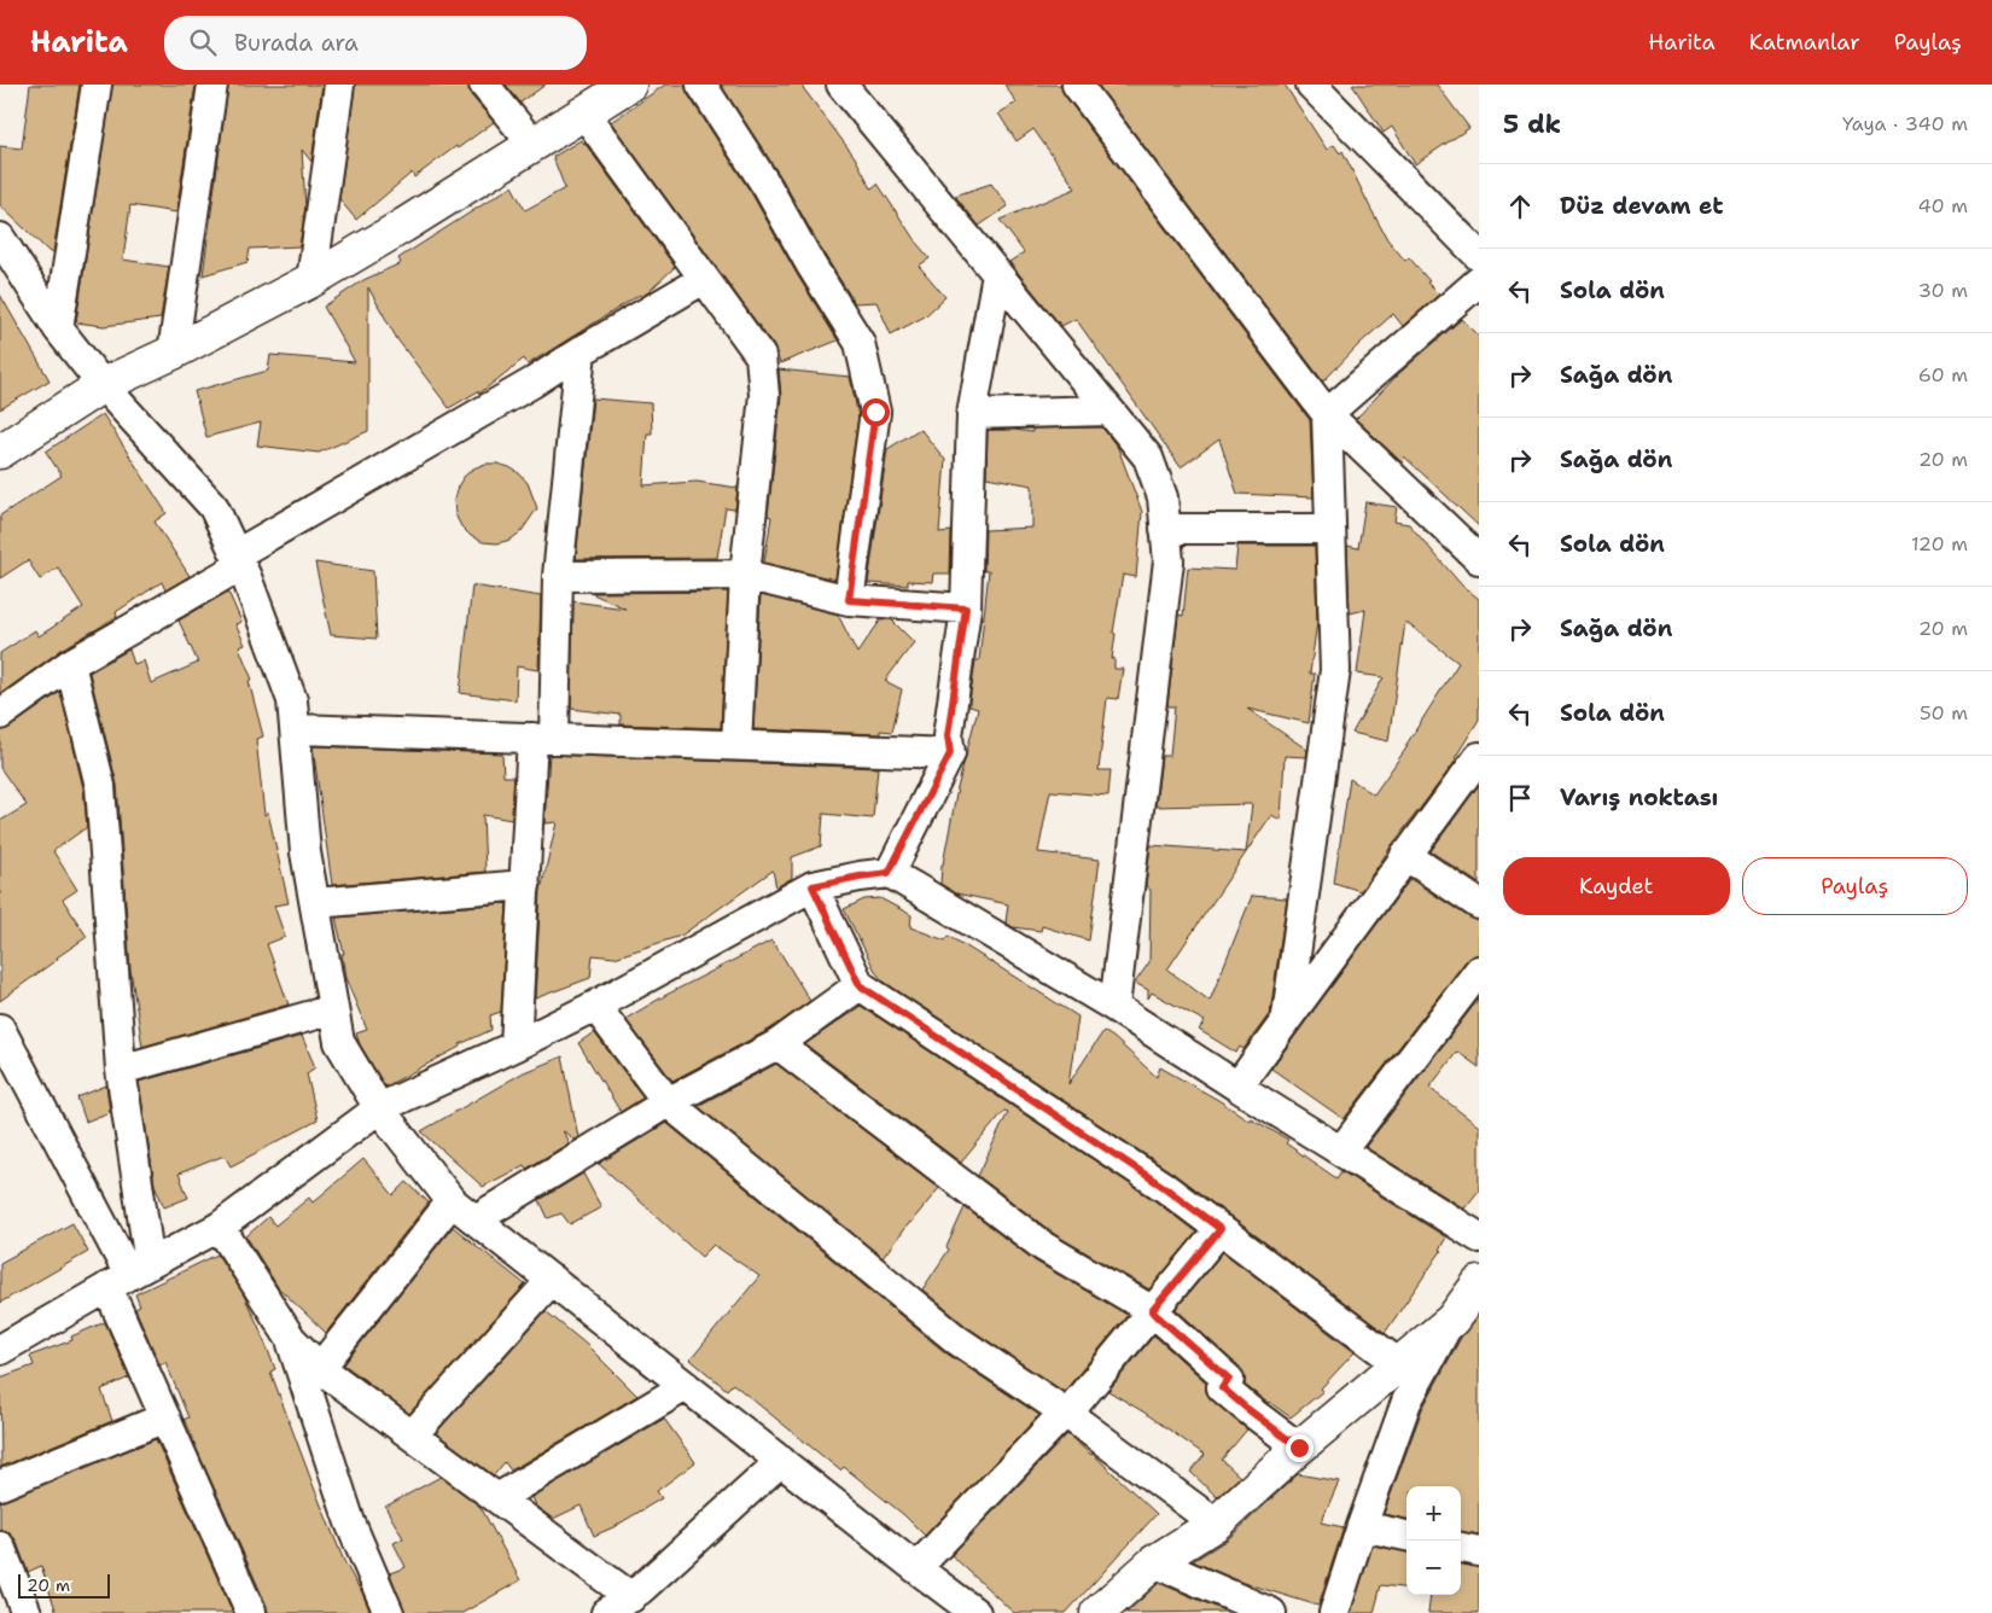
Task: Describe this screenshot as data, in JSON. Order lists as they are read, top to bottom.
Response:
{
  "scale_bar": "20 m",
  "page": {
    "header": "Harita",
    "search": "Burada ara",
    "nav": ["Harita", "Katmanlar", "Paylaş"],
    "heading": ["5 dk", "Yaya · 340 m"],
    "list": [
      ["Düz devam et", "40 m"],
      ["Sola dön", "30 m"],
      ["Sağa dön", "60 m"],
      ["Sağa dön", "20 m"],
      ["Sola dön", "120 m"],
      ["Sağa dön", "20 m"],
      ["Sola dön", "50 m"],
      "Varış noktası"
    ],
    "buttons": ["Kaydet", "Paylaş"],
    "map_buttons": ["+", "−"],
    "scale": "20 m"
  }
}
